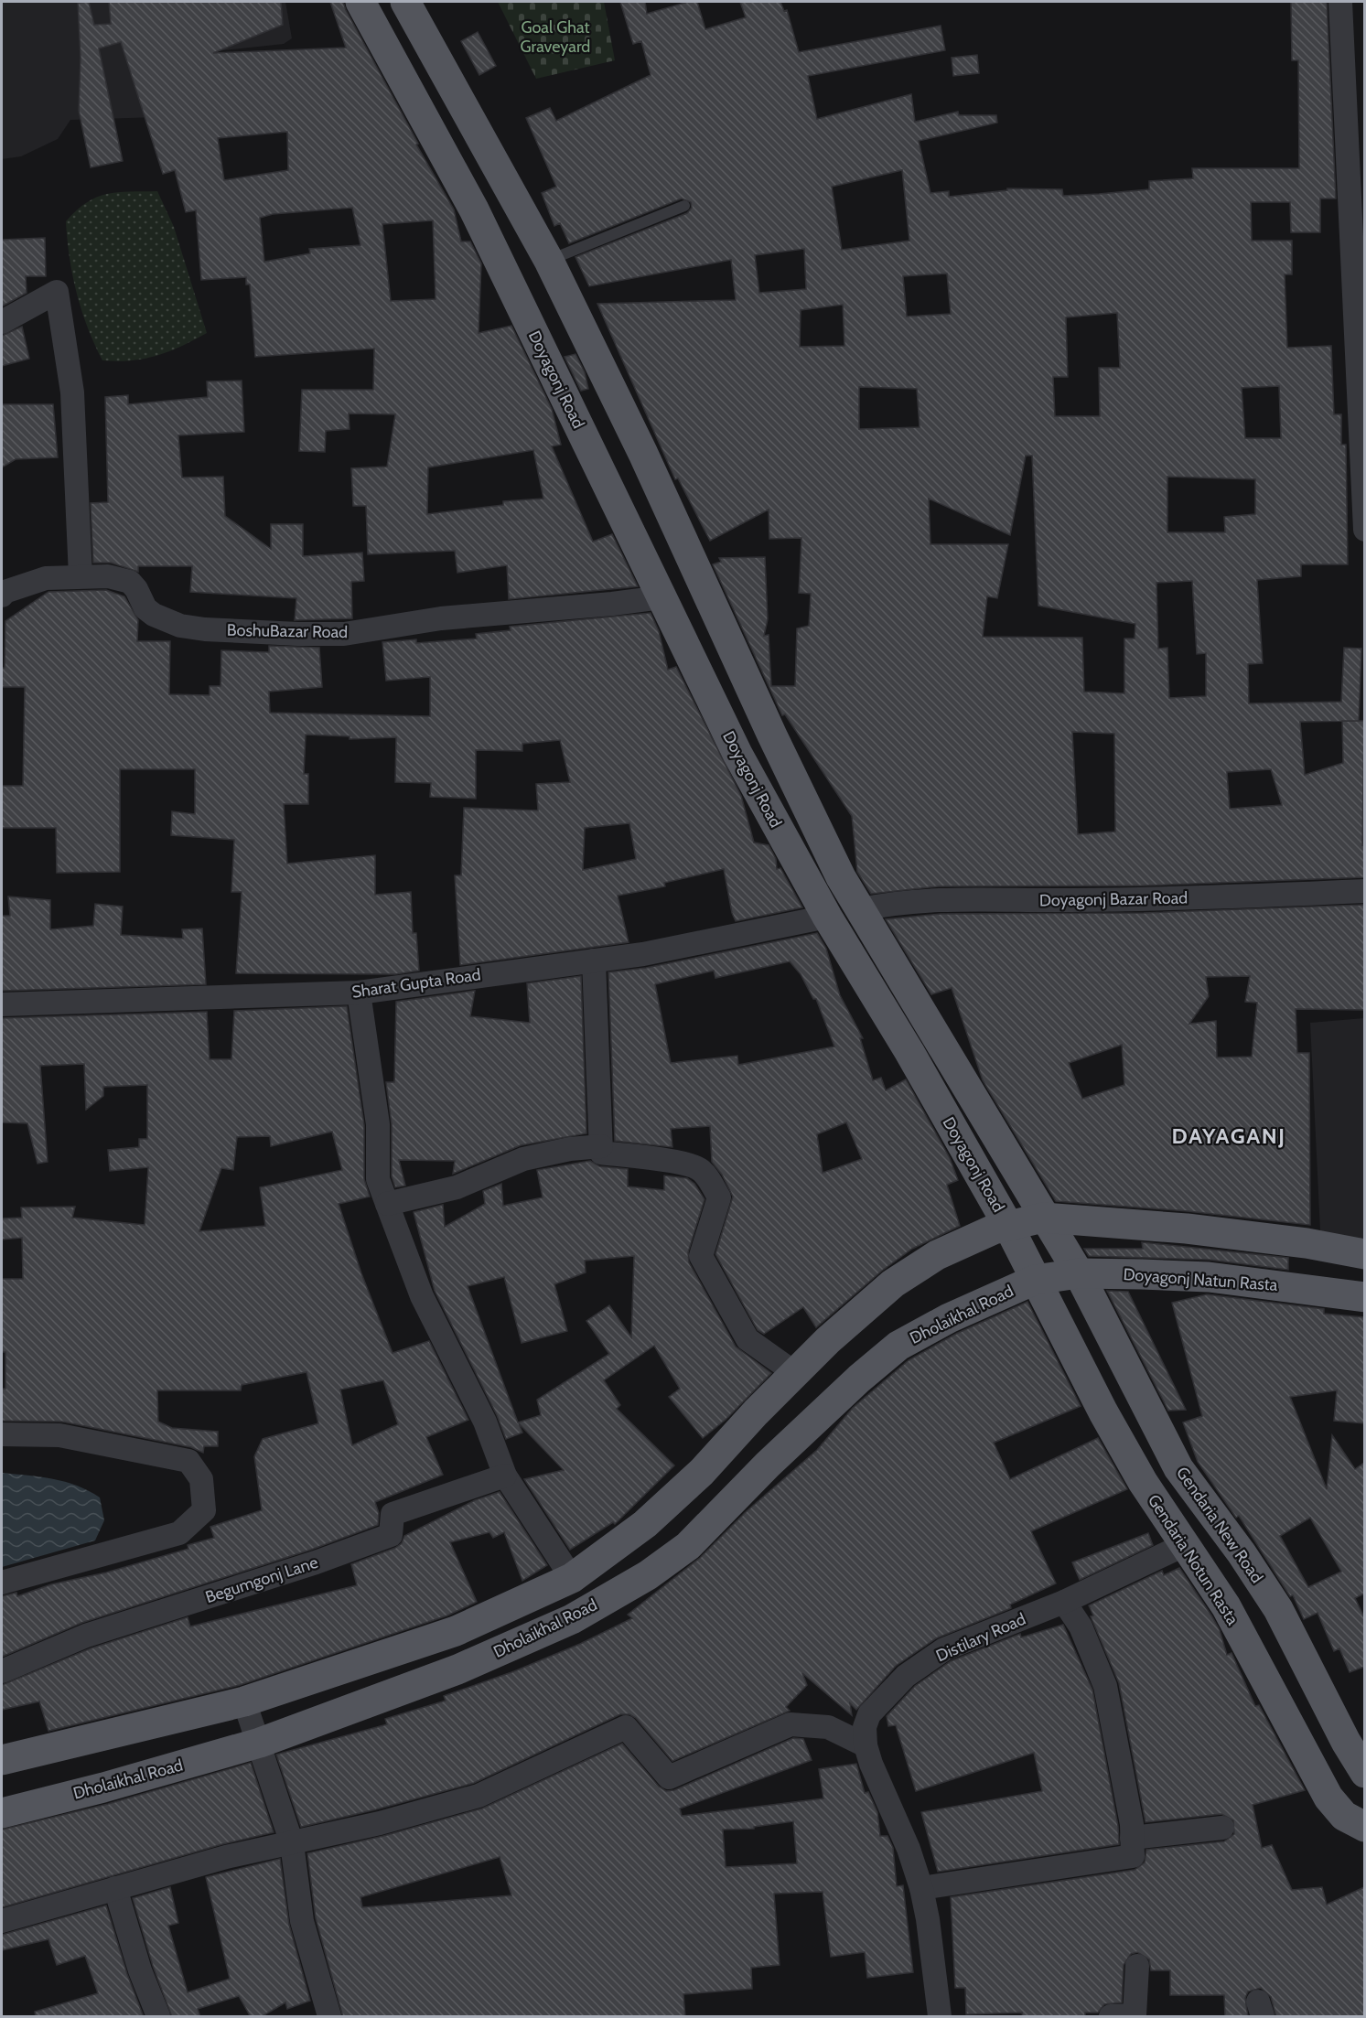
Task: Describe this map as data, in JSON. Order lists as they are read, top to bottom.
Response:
{
  "streets": {
    "main road": [
      "Doyagonj Road",
      "Doyagonj Natun Rasta",
      "Dholaikhal Road",
      "Gendaria New Road",
      "Gendaria Notun Rasta"
    ],
    "street": [
      "BoshuBazar Road",
      "Doyagonj Bazar Road",
      "Sharat Gupta Road",
      "Begumgonj Lane",
      "Distilary Road"
    ]
  },
  "crossings": [
    ["Doyagonj Road", "BoshuBazar Road"],
    ["Doyagonj Road", "Doyagonj Bazar Road"],
    ["Doyagonj Road", "Sharat Gupta Road"],
    ["Doyagonj Road", "Dholaikhal Road"],
    ["Doyagonj Road", "Gendaria New Road"],
    ["Doyagonj Road", "Gendaria Notun Rasta"],
    ["Doyagonj Natun Rasta", "Dholaikhal Road"],
    ["Doyagonj Natun Rasta", "Gendaria New Road"],
    ["Doyagonj Natun Rasta", "Gendaria Notun Rasta"],
    ["Dholaikhal Road", "Gendaria Notun Rasta"],
    ["Gendaria Notun Rasta", "Distilary Road"]
  ],
  "districts": ["DAYAGANJ"],
  "parks": ["Goal Ghat Graveyard"]
}
